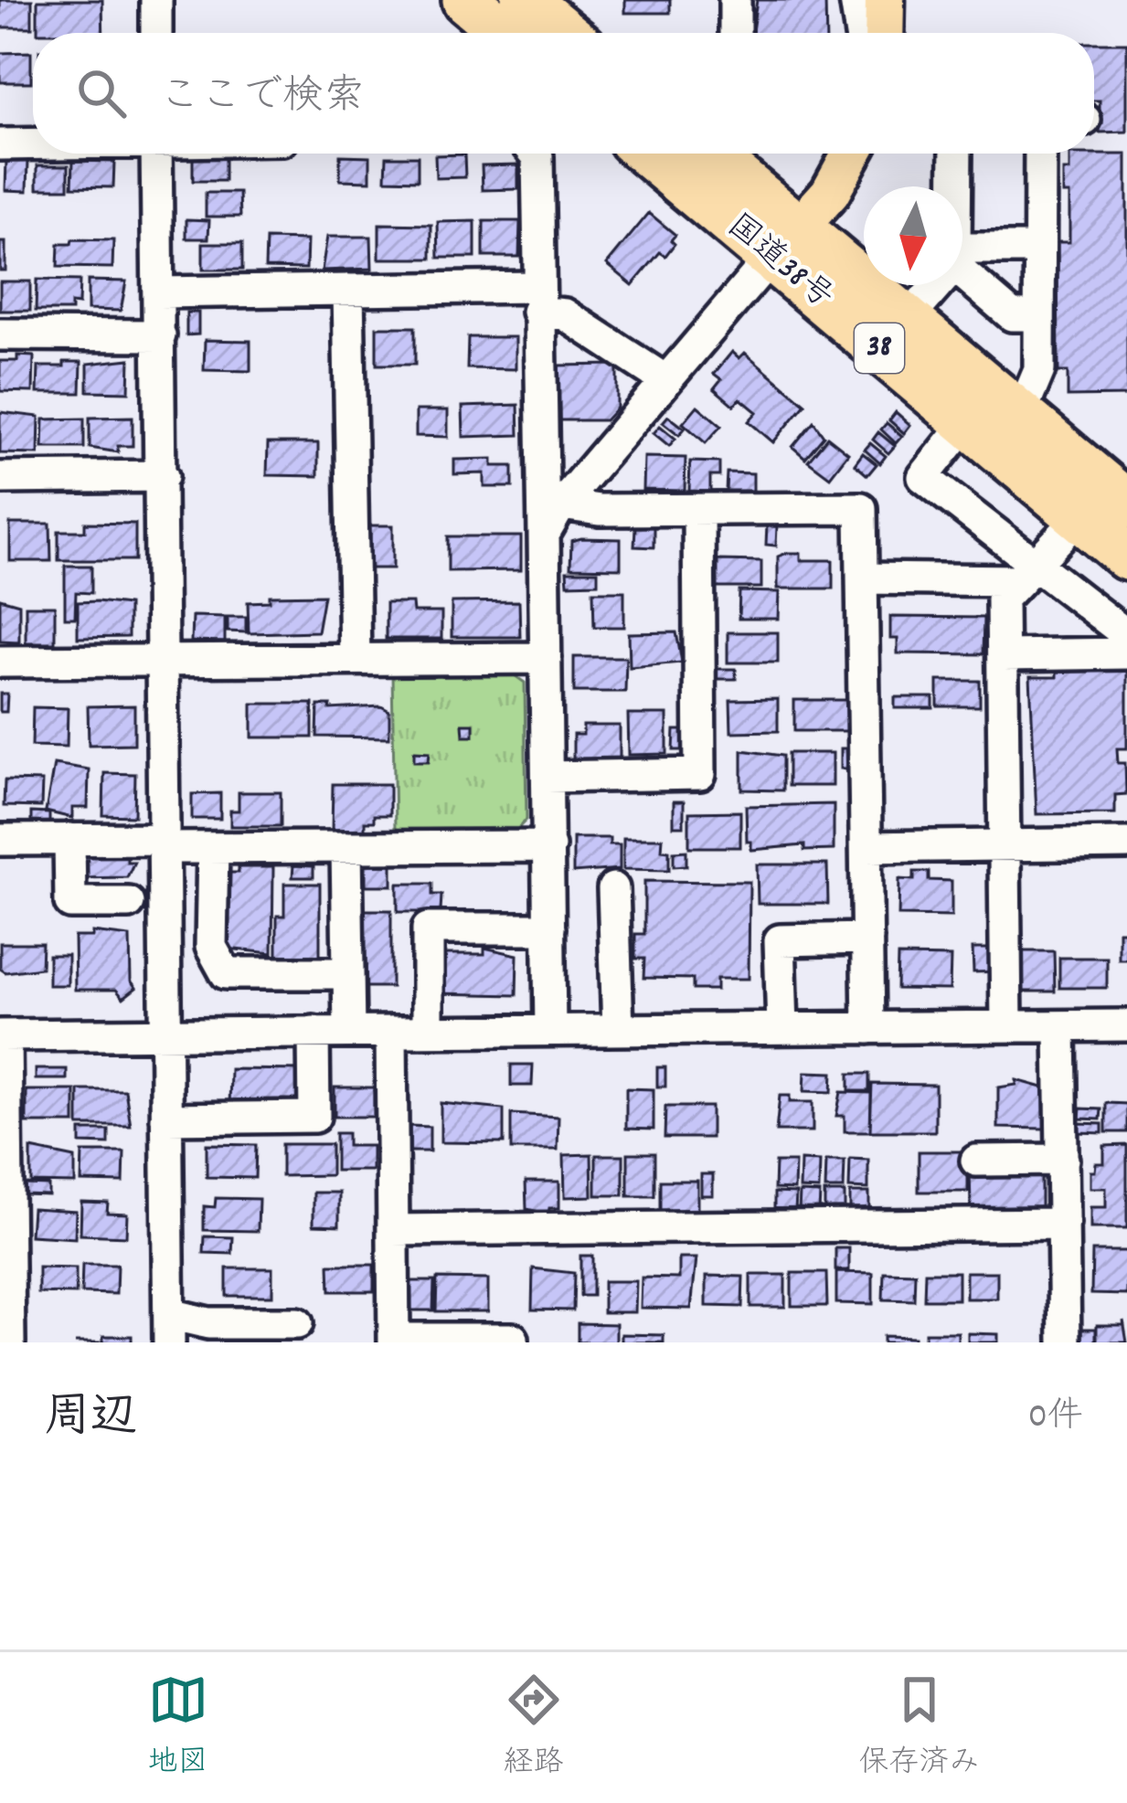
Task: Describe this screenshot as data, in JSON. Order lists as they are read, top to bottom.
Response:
{
  "streets": {
    "highway": ["国道38号", "38"]
  },
  "north": "bottom",
  "page": {
    "search": "ここで検索",
    "heading": ["周辺", "0件"],
    "nav": ["地図", "経路", "保存済み"]
  }
}
